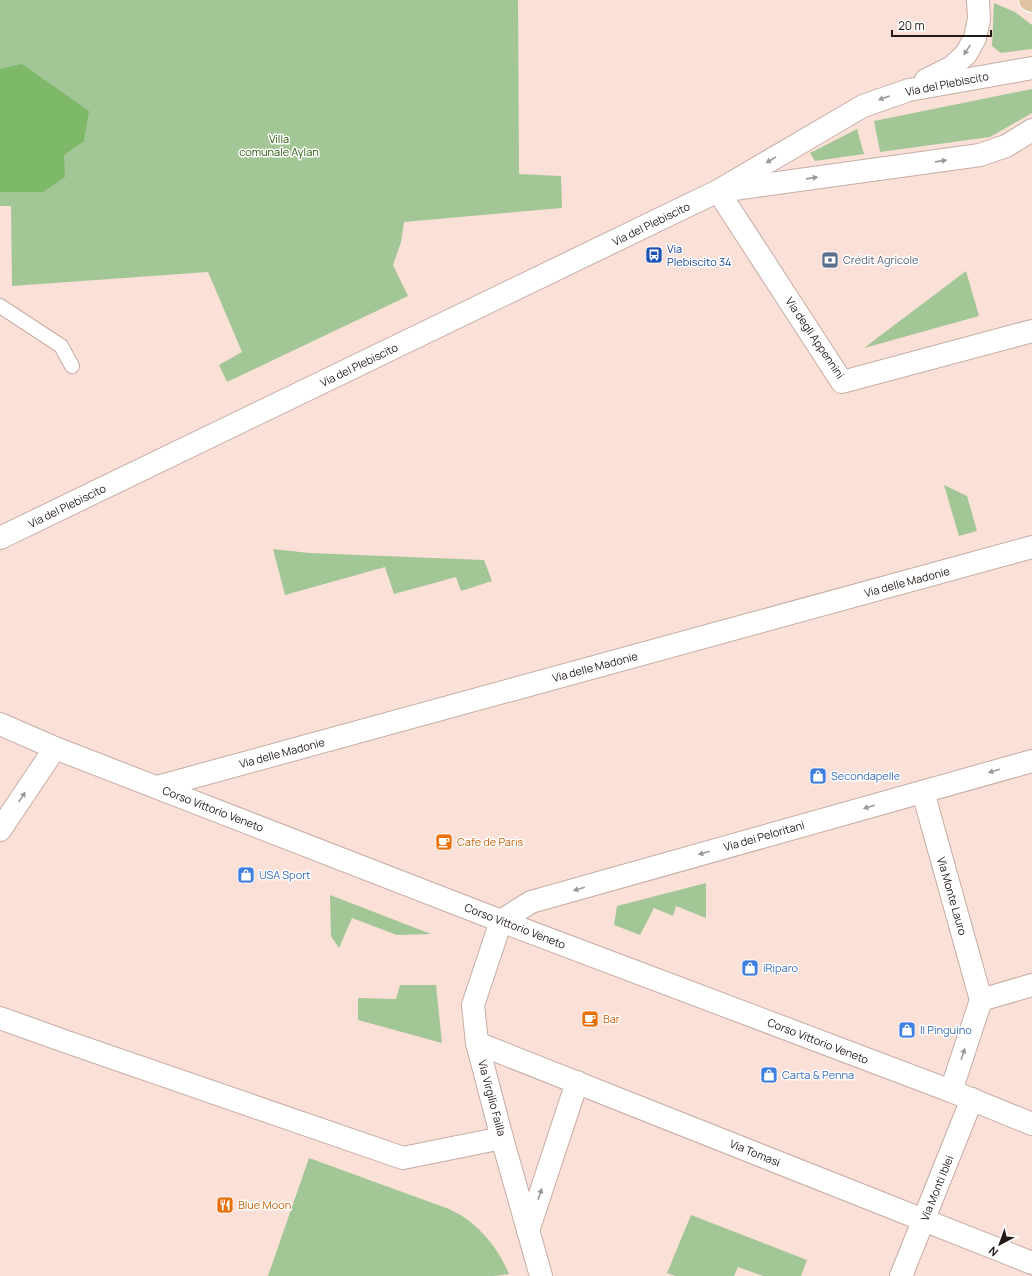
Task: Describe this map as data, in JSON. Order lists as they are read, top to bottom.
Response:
{
  "streets": {
    "street": [
      "Via del Plebiscito",
      "Via degli Appennini",
      "Via delle Madonie",
      "Corso Vittorio Veneto",
      "Via dei Peloritani",
      "Via Monte Lauro",
      "Via Virgilio Failla",
      "Via Tomasi",
      "Via Monti Iblei"
    ]
  },
  "crossings": [
    ["Via del Plebiscito", "Via degli Appennini"],
    ["Via delle Madonie", "Corso Vittorio Veneto"],
    ["Corso Vittorio Veneto", "Via dei Peloritani"],
    ["Corso Vittorio Veneto", "Via Virgilio Failla"],
    ["Corso Vittorio Veneto", "Via Monti Iblei"],
    ["Via dei Peloritani", "Via Monte Lauro"],
    ["Via dei Peloritani", "Via Virgilio Failla"],
    ["Via Virgilio Failla", "Via Tomasi"],
    ["Via Tomasi", "Via Monti Iblei"]
  ],
  "one_way": ["Via dei Peloritani"],
  "parks": ["Villa comunale Aylan"],
  "places": {
    "bus stop": ["Via Plebiscito 34"],
    "bank": ["Crédit Agricole"],
    "shop": [
      "Secondapelle",
      "USA Sport",
      "iRiparo",
      "Il Pinguino",
      "Carta & Penna"
    ],
    "cafe": ["Cafe de Paris", "Bar"],
    "restaurant": ["Blue Moon"]
  },
  "scale_bar": "20 m",
  "north": "bottom left"
}
